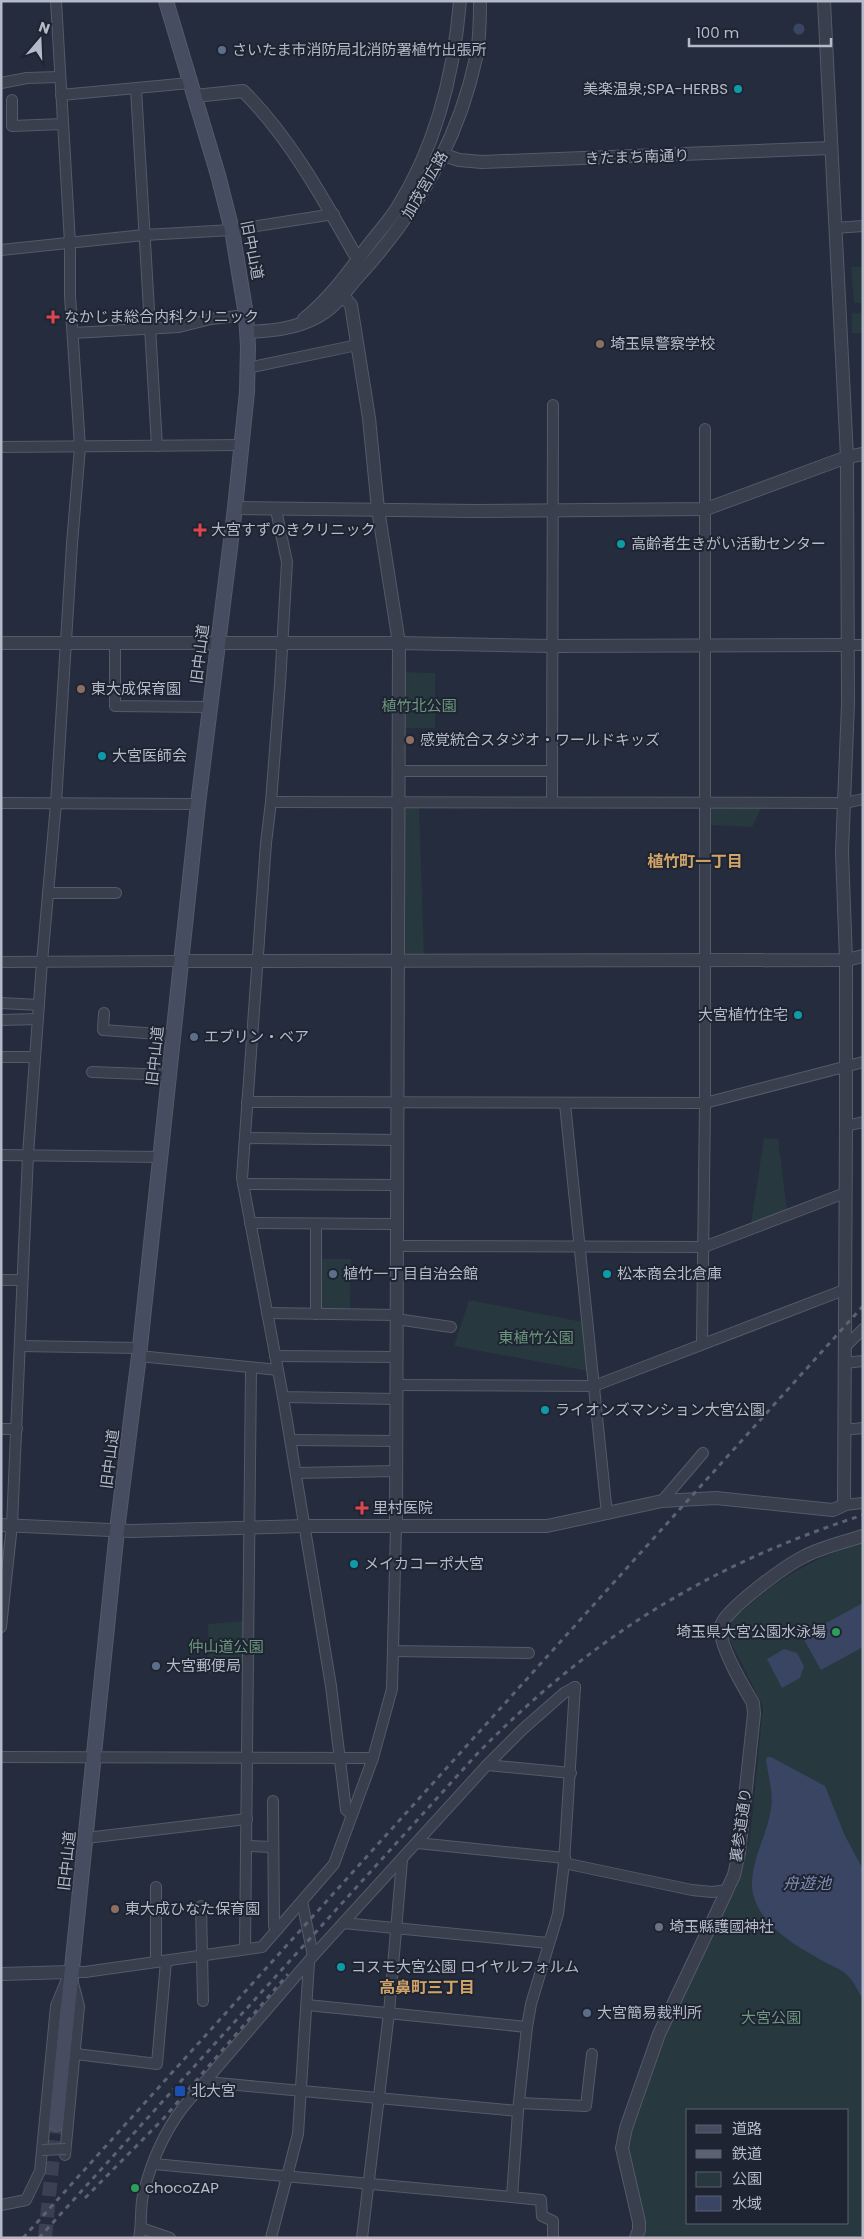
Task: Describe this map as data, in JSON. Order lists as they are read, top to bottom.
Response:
{
  "streets": {
    "main road": ["旧中山道"],
    "street": ["きたまち南通り", "加茂宮広路", "裏参道通り"]
  },
  "crossings": [
    ["きたまち南通り", "加茂宮広路"],
    ["加茂宮広路", "旧中山道"]
  ],
  "districts": ["植竹町一丁目", "高鼻町三丁目"],
  "water": ["舟遊池"],
  "parks": [
    "植竹北公園",
    "東植竹公園",
    "仲山道公園",
    "大宮公園"
  ],
  "places": {
    "other": [
      "さいたま市消防局北消防署植竹出張所",
      "美楽温泉;SPA-HERBS",
      "埼玉県警察学校",
      "高齢者生きがい活動センター",
      "東大成保育園",
      "感覚統合スタジオ・ワールドキッズ",
      "大宮医師会",
      "大宮植竹住宅",
      "エブリン・ベア",
      "植竹一丁目自治会館",
      "松本商会北倉庫",
      "ライオンズマンション大宮公園",
      "メイカコーポ大宮",
      "埼玉県大宮公園水泳場",
      "大宮郵便局",
      "東大成ひなた保育園",
      "埼玉縣護國神社",
      "コスモ大宮公園 ロイヤルフォルム",
      "大宮簡易裁判所",
      "chocoZAP"
    ],
    "health": ["なかじま総合内科クリニック", "大宮すずのきクリニック", "里村医院"],
    "transit": ["北大宮"]
  },
  "legend": [
    "道路",
    "鉄道",
    "公園",
    "水域"
  ],
  "scale_bar": "100 m",
  "north": "top"
}
